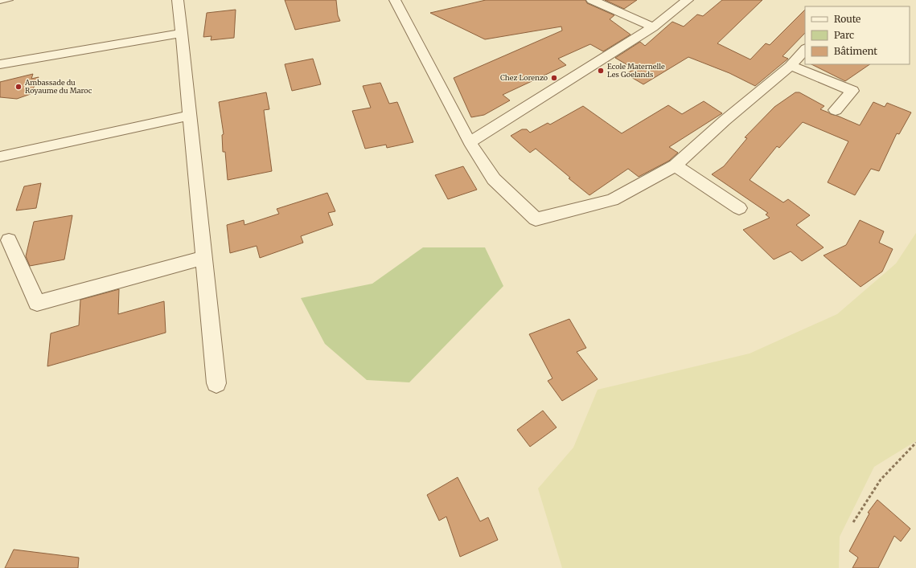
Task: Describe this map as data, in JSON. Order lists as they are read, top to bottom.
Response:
{
  "places": ["Ecole Maternelle Les Goelands", "Chez Lorenzo", "Ambassade du Royaume du Maroc"],
  "legend": ["Route", "Parc", "Bâtiment"]
}
